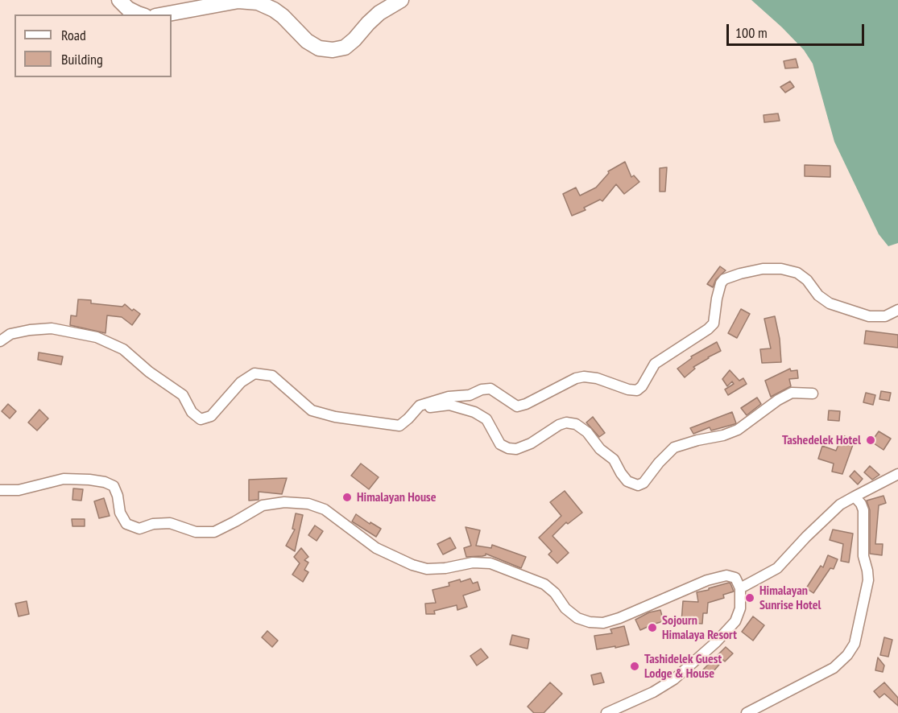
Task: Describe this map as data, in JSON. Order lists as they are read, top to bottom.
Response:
{
  "places": [
    "Tashedelek Hotel",
    "Himalayan House",
    "Himalayan Sunrise Hotel",
    "Sojourn Himalaya Resort",
    "Tashidelek Guest Lodge & House"
  ],
  "legend": ["Road", "Building"],
  "scale_bar": "100 m"
}
